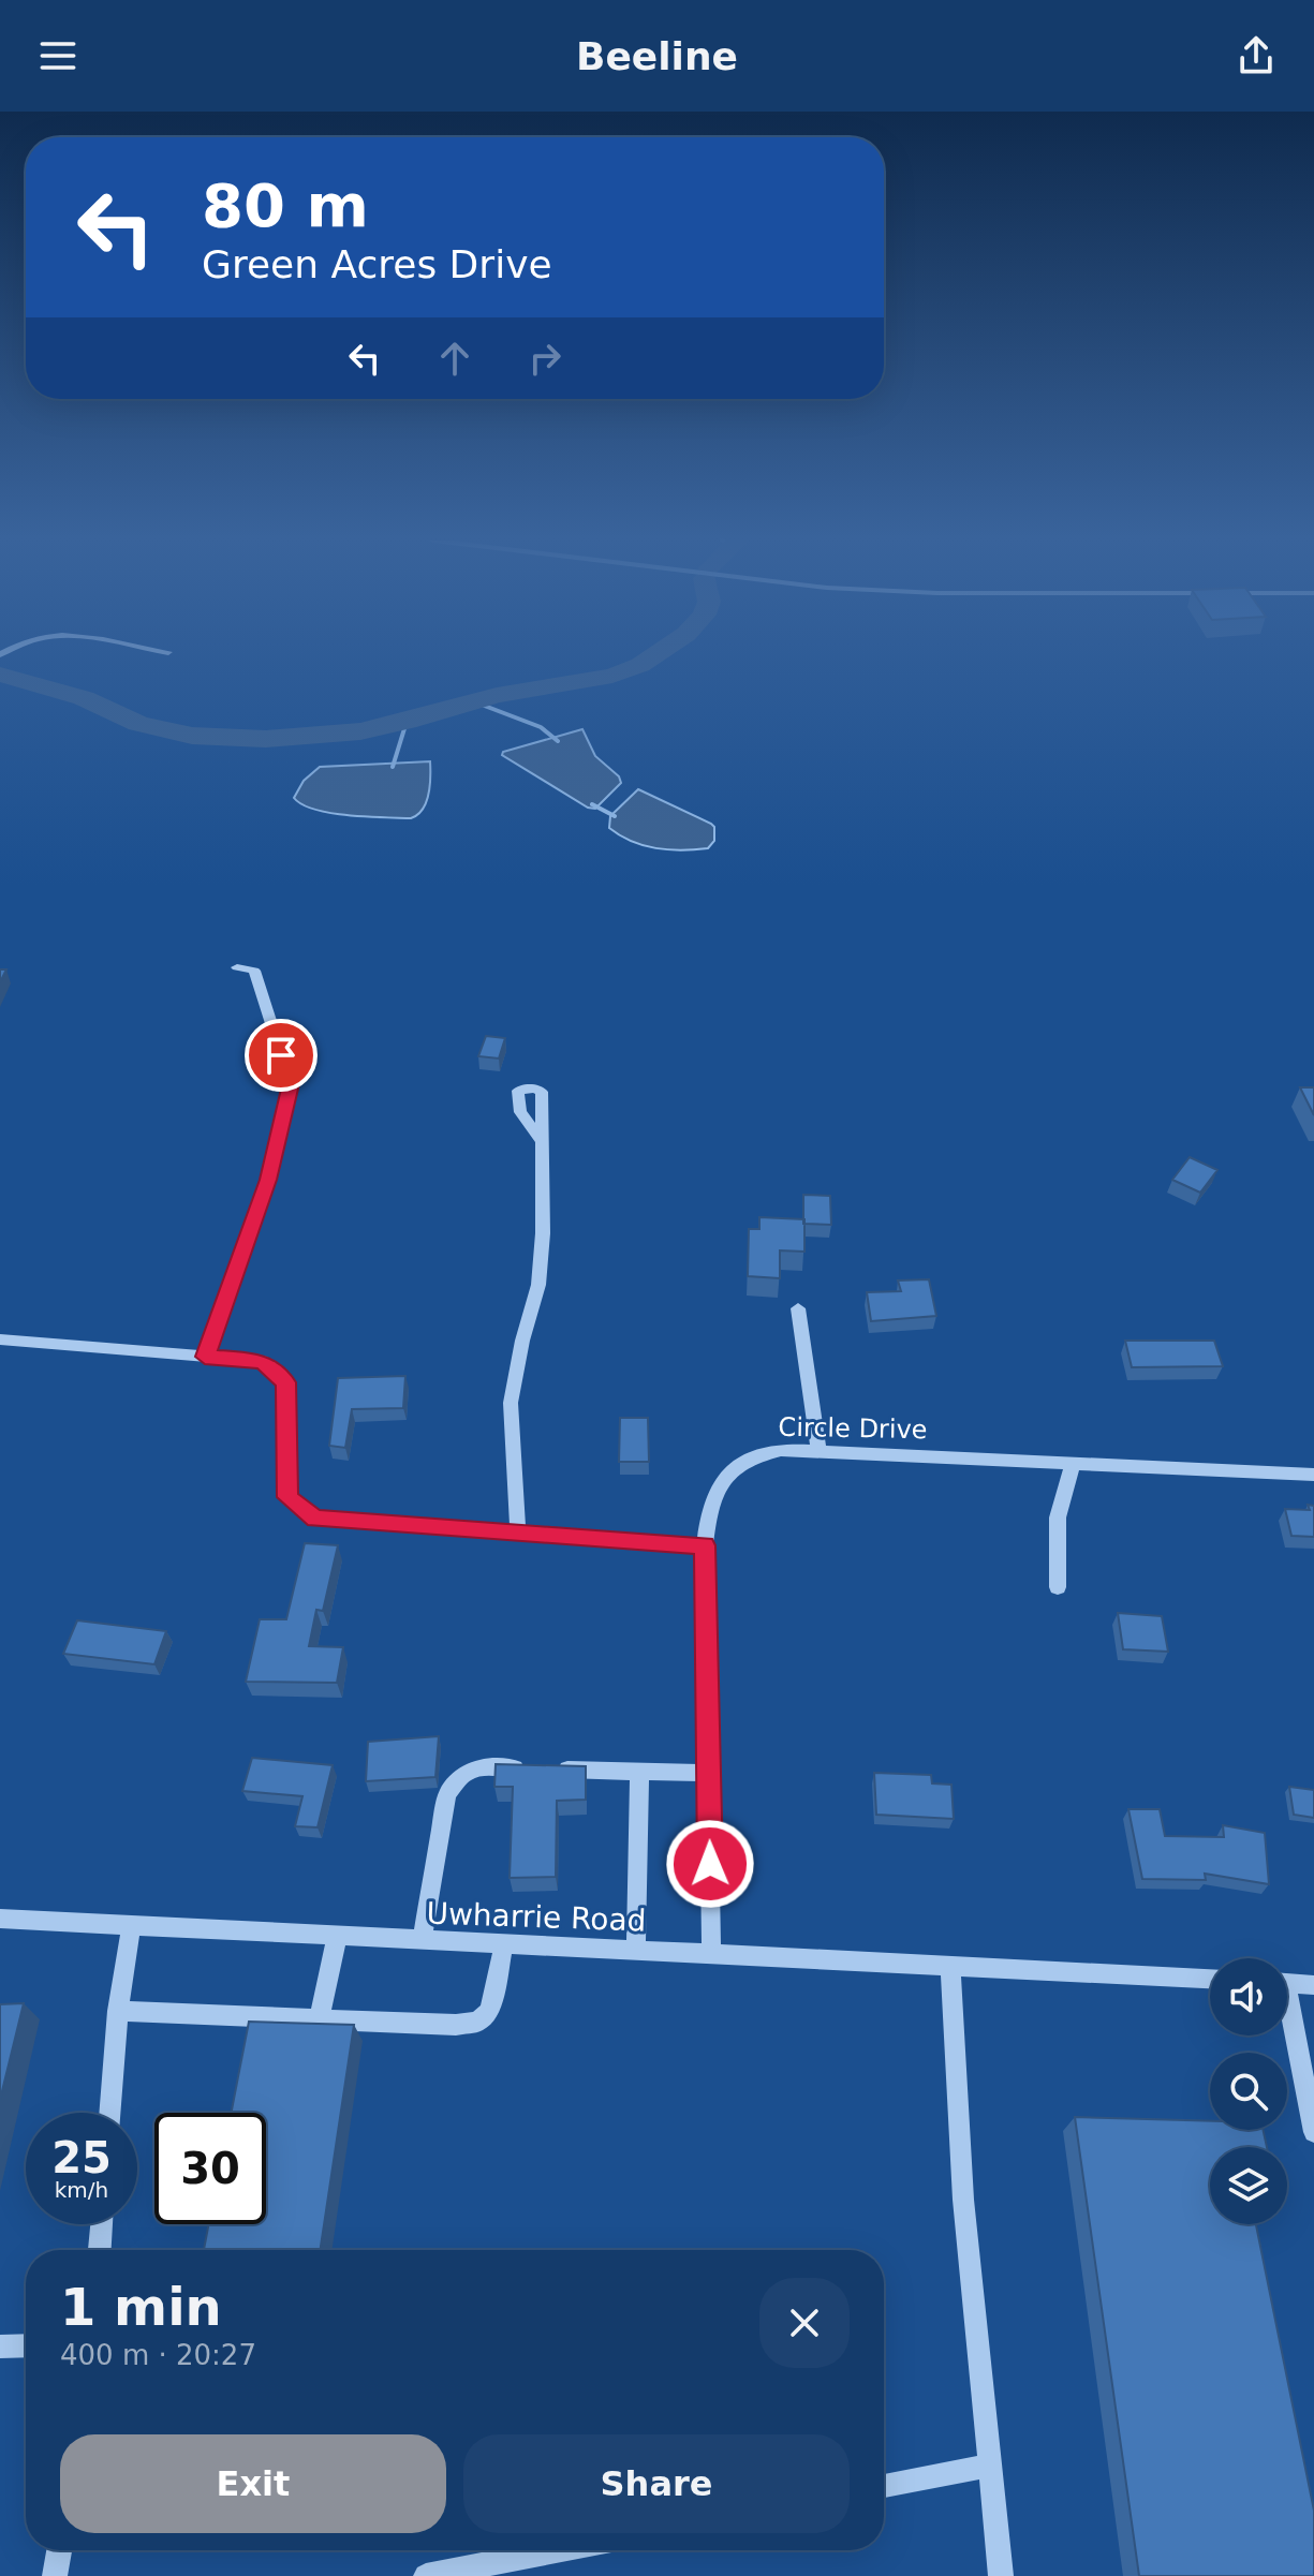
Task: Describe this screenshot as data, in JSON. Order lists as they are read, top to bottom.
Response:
{
  "streets": {
    "street": ["Circle Drive", "Uwharrie Road"]
  },
  "crossings": [
    ["Circle Drive", "Uwharrie Road"]
  ],
  "page": {
    "header": "Beeline",
    "turn": ["80 m", "Green Acres Drive"],
    "speed": "25 km/h",
    "limit": "30",
    "heading": ["1 min", "400 m · 20:27"],
    "buttons": ["Exit", "Share"]
  }
}
